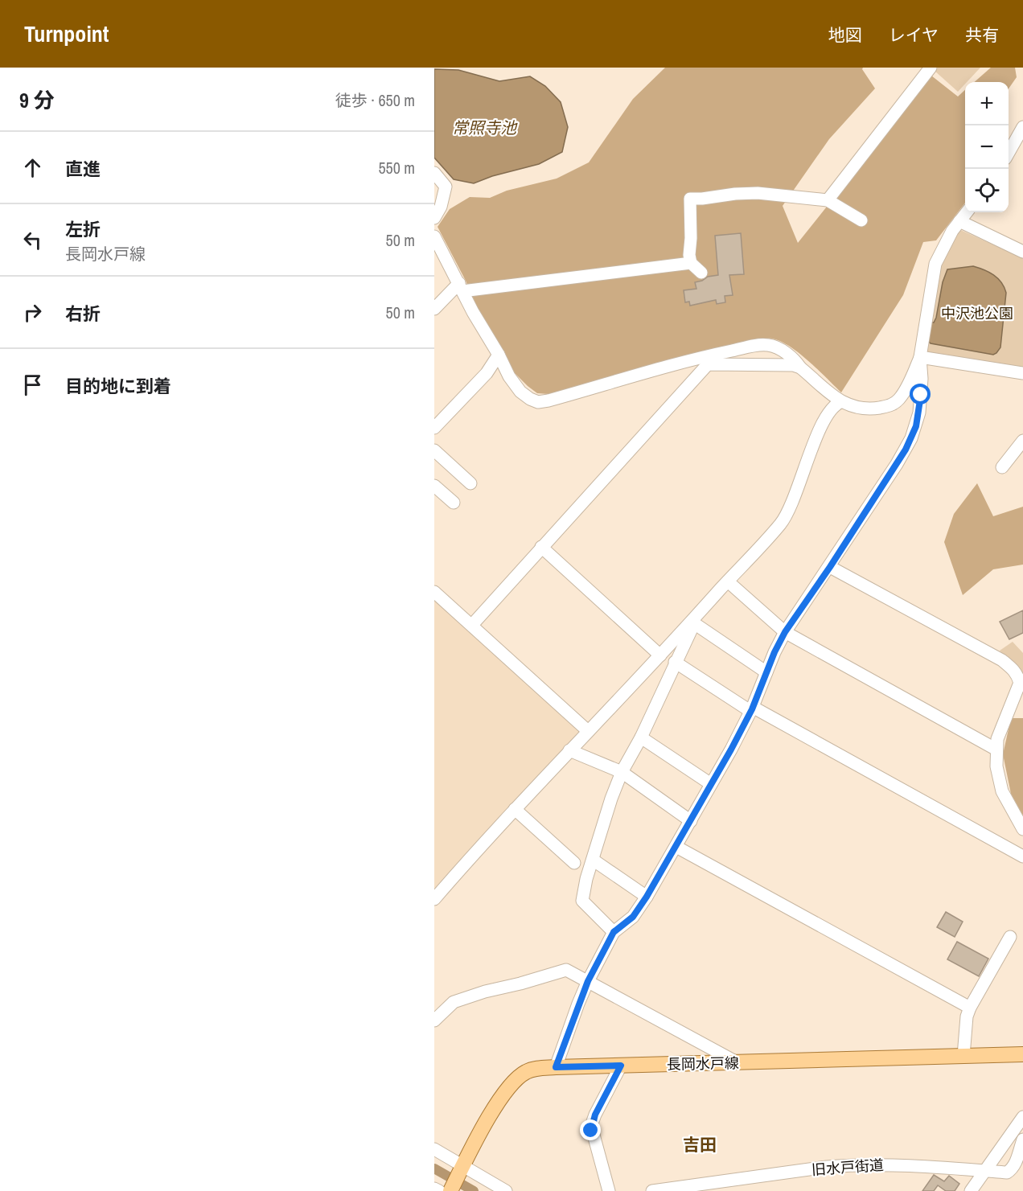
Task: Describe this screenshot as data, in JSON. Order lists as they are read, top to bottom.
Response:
{
  "streets": {
    "main road": ["長岡水戸線"],
    "street": ["旧水戸街道"]
  },
  "districts": ["吉田"],
  "water": ["常照寺池"],
  "parks": ["中沢池公園"],
  "page": {
    "header": "Turnpoint",
    "nav": ["地図", "レイヤ", "共有"],
    "heading": ["9 分", "徒歩 · 650 m"],
    "map_buttons": ["+", "−"],
    "list": [
      ["直進", "550 m"],
      ["左折", "長岡水戸線", "50 m"],
      ["右折", "50 m"],
      "目的地に到着"
    ]
  }
}
